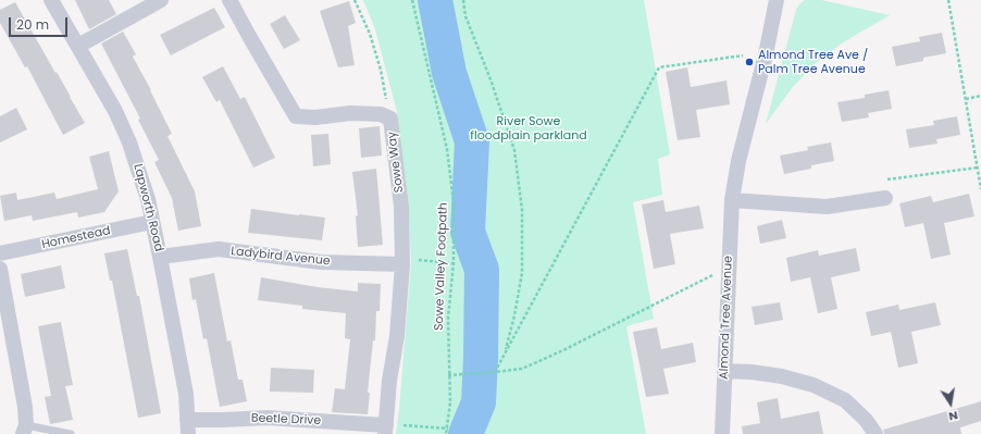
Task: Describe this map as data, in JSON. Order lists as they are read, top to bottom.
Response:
{
  "streets": {
    "street": [
      "Sowe Way",
      "Lapworth Road",
      "Homestead",
      "Ladybird Avenue",
      "Almond Tree Avenue",
      "Beetle Drive"
    ],
    "path": ["Sowe Valley Footpath"]
  },
  "crossings": [
    ["Sowe Way", "Ladybird Avenue"],
    ["Sowe Way", "Beetle Drive"],
    ["Lapworth Road", "Homestead"],
    ["Lapworth Road", "Ladybird Avenue"],
    ["Lapworth Road", "Beetle Drive"]
  ],
  "parks": ["River Sowe floodplain parkland"],
  "places": ["Almond Tree Ave / Palm Tree Avenue"],
  "scale_bar": "20 m",
  "north": "bottom"
}
